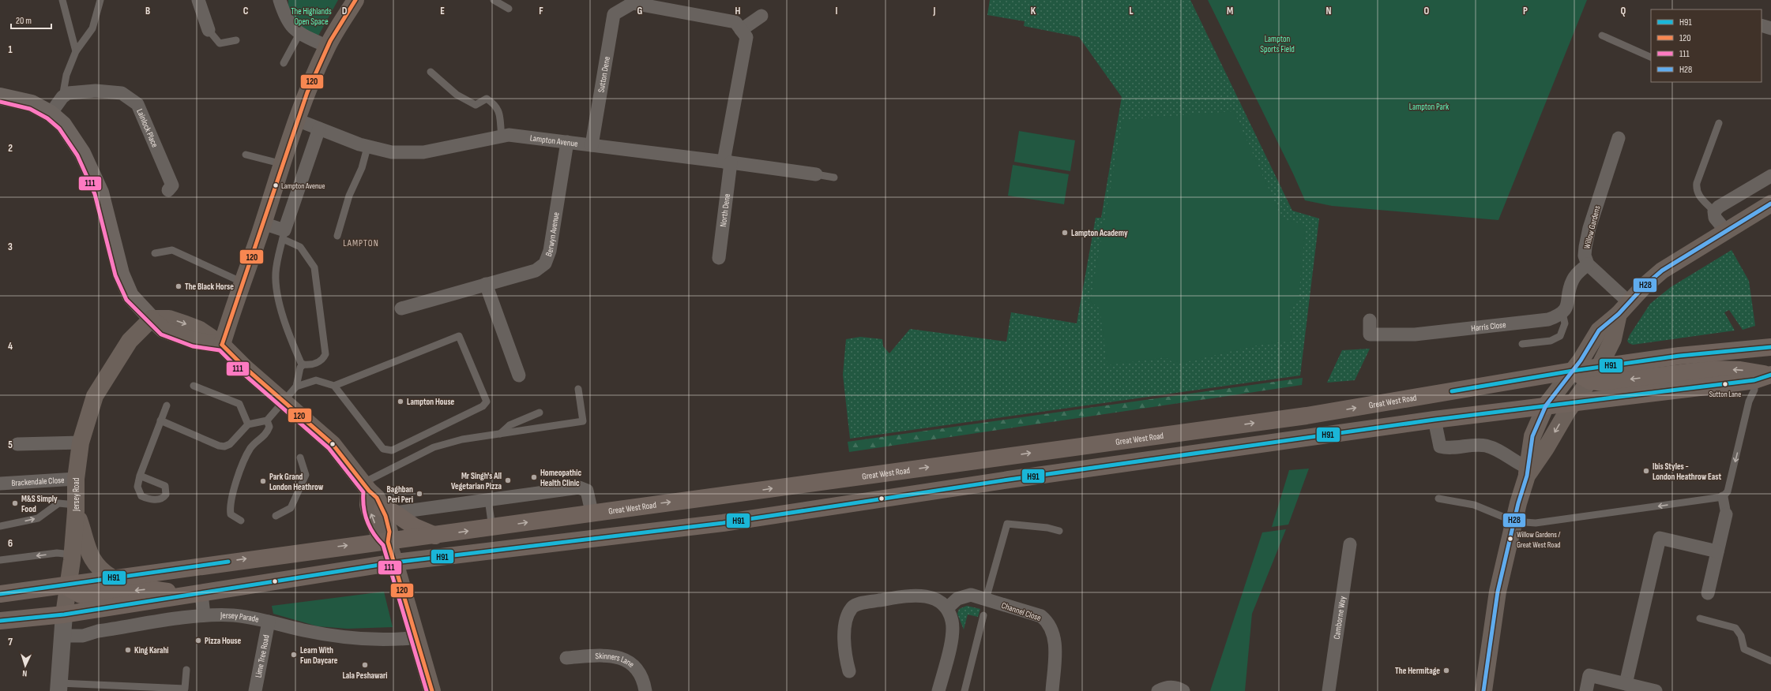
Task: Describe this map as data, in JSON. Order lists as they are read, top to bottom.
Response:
{
  "streets": {
    "highway": ["Great West Road"],
    "main road": ["Jersey Road"],
    "street": [
      "Sutton Dene",
      "Lainlock Place",
      "Lampton Avenue",
      "North Dene",
      "Willow Gardens",
      "Berwyn Avenue",
      "Harris Close",
      "Brackendale Close",
      "Channel Close",
      "Camborne Way",
      "Jersey Parade",
      "Lime Tree Road",
      "Skinners Lane"
    ]
  },
  "crossings": [
    ["Sutton Dene", "Lampton Avenue"],
    ["Lampton Avenue", "North Dene"],
    ["Lampton Avenue", "Berwyn Avenue"],
    ["Great West Road", "Jersey Road"],
    ["Brackendale Close", "Jersey Road"],
    ["Jersey Road", "Jersey Parade"],
    ["Jersey Parade", "Lime Tree Road"]
  ],
  "districts": ["LAMPTON"],
  "parks": ["The Highlands Open Space", "Lampton Sports Field", "Lampton Park"],
  "places": [
    "Lampton Avenue",
    "Lampton Academy",
    "The Black Horse",
    "Sutton Lane",
    "Lampton House",
    "Ibis Styles - London Heathrow East",
    "Homeopathic Health Clinic",
    "Mr Singh's All Vegetarian Pizza",
    "Park Grand London Heathrow",
    "Baghban Peri Peri",
    "M&S Simply Food",
    "Willow Gardens / Great West Road",
    "Pizza House",
    "King Karahi",
    "Learn With Fun Daycare",
    "Lala Peshawari",
    "The Hermitage"
  ],
  "lines": [
    "transit line 120",
    "transit line 111",
    "transit line H28",
    "transit line H91"
  ],
  "legend": [
    "H91",
    "120",
    "111",
    "H28"
  ],
  "scale_bar": "20 m",
  "north": "bottom",
  "grid": {
    "columns": [
      "B",
      "C",
      "D",
      "E",
      "F",
      "G",
      "H",
      "I",
      "J",
      "K",
      "L",
      "M",
      "N",
      "O",
      "P",
      "Q"
    ],
    "rows": [
      "1",
      "2",
      "3",
      "4",
      "5",
      "6",
      "7"
    ]
  }
}
